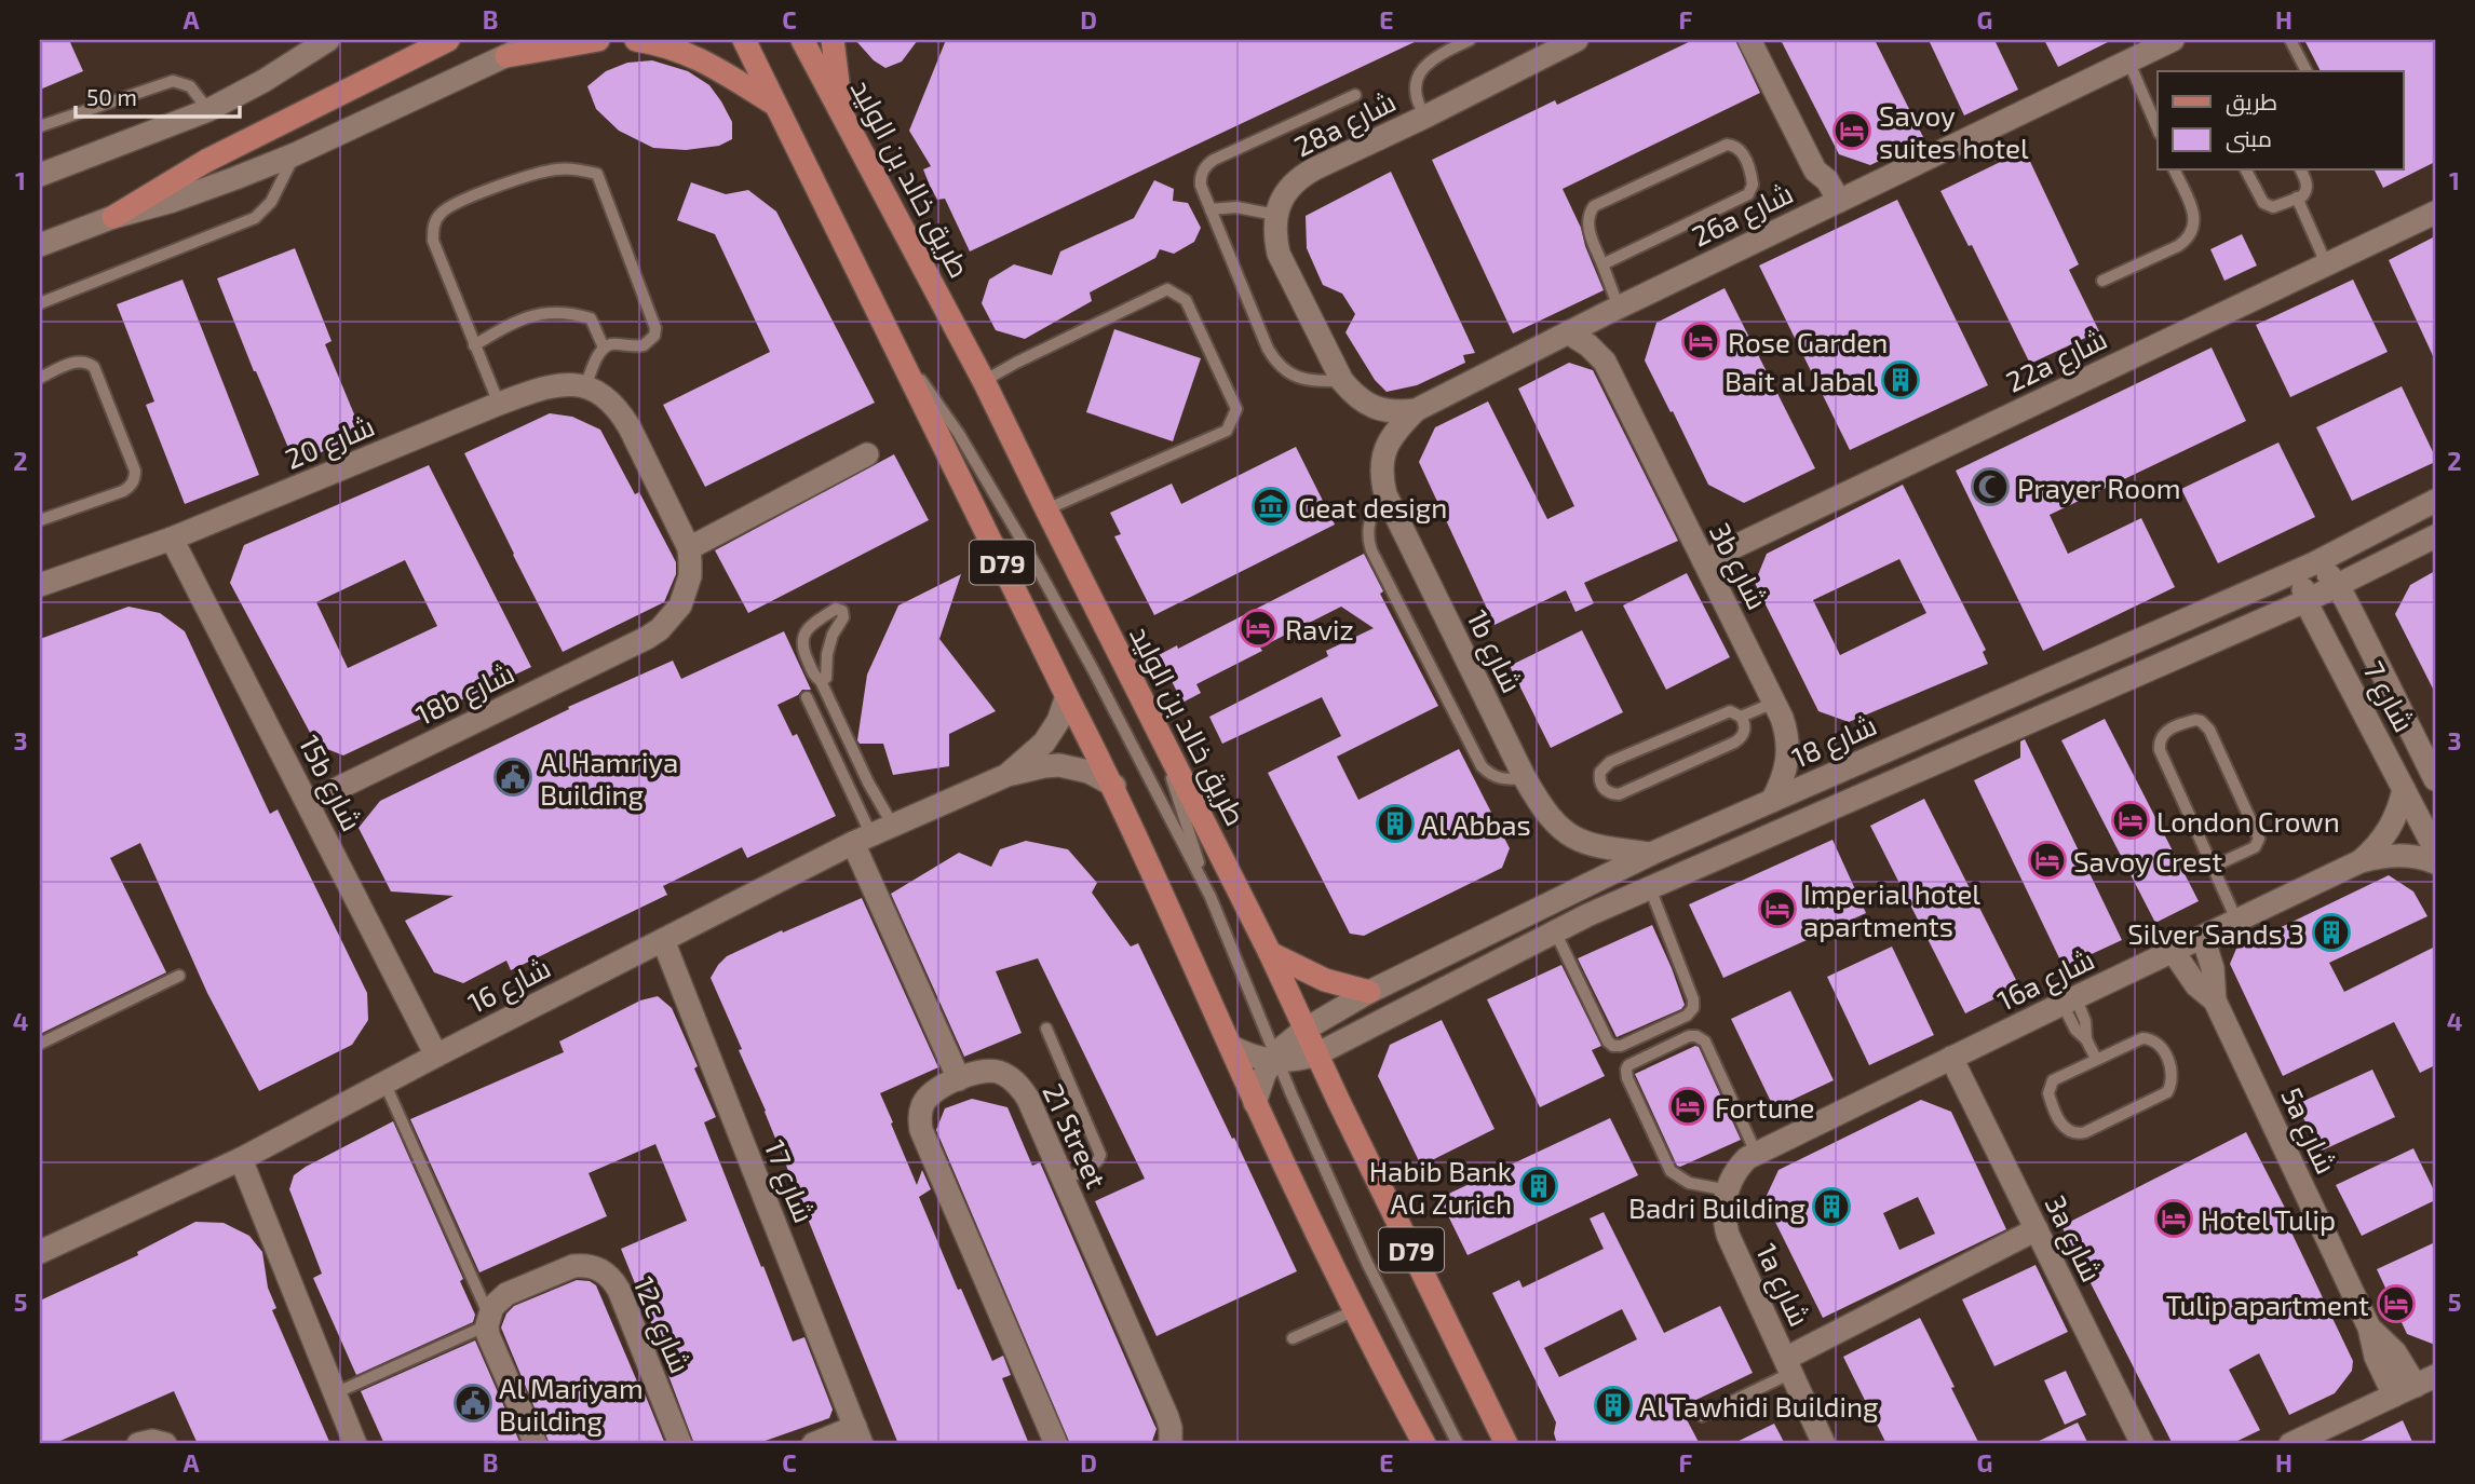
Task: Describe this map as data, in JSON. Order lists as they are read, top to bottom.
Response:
{
  "streets": {
    "main road": ["طريق خالد بن الوليد", "D79"],
    "street": [
      "28a شارع",
      "26a شارع",
      "22a شارع",
      "شارع 20",
      "3b شارع",
      "1b شارع",
      "18b شارع",
      "شارع 7",
      "شارع 18",
      "15b شارع",
      "16a شارع",
      "شارع 16",
      "5a شارع",
      "21 Street",
      "شارع 17",
      "3a شارع",
      "1a شارع",
      "12c شارع"
    ]
  },
  "crossings": [
    ["طريق خالد بن الوليد", "شارع 18"],
    ["26a شارع", "3b شارع"],
    ["26a شارع", "1b شارع"],
    ["22a شارع", "3b شارع"],
    ["شارع 20", "15b شارع"],
    ["D79", "شارع 18"],
    ["D79", "شارع 16"],
    ["3b شارع", "شارع 18"],
    ["1b شارع", "شارع 18"],
    ["18b شارع", "15b شارع"],
    ["شارع 7", "شارع 18"],
    ["شارع 7", "16a شارع"],
    ["15b شارع", "شارع 16"],
    ["16a شارع", "5a شارع"],
    ["16a شارع", "3a شارع"],
    ["شارع 16", "شارع 17"]
  ],
  "places": {
    "hotel": [
      "Savoy suites hotel",
      "Rose Garden",
      "Raviz",
      "London Crown",
      "Savoy Crest",
      "Imperial hotel apartments",
      "Fortune",
      "Hotel Tulip",
      "Tulip apartment"
    ],
    "building": [
      "Bait al Jabal",
      "Al Abbas",
      "Silver Sands 3",
      "Habib Bank AG Zurich",
      "Badri Building",
      "Al Tawhidi Building"
    ],
    "mosque": ["Prayer Room"],
    "museum": ["Geat design"],
    "public building": ["Al Hamriya Building", "Al Mariyam Building"]
  },
  "legend": ["طريق", "مبنى"],
  "scale_bar": "50 m",
  "grid": {
    "columns": [
      "A",
      "B",
      "C",
      "D",
      "E",
      "F",
      "G",
      "H"
    ],
    "rows": [
      "1",
      "2",
      "3",
      "4",
      "5"
    ]
  }
}
